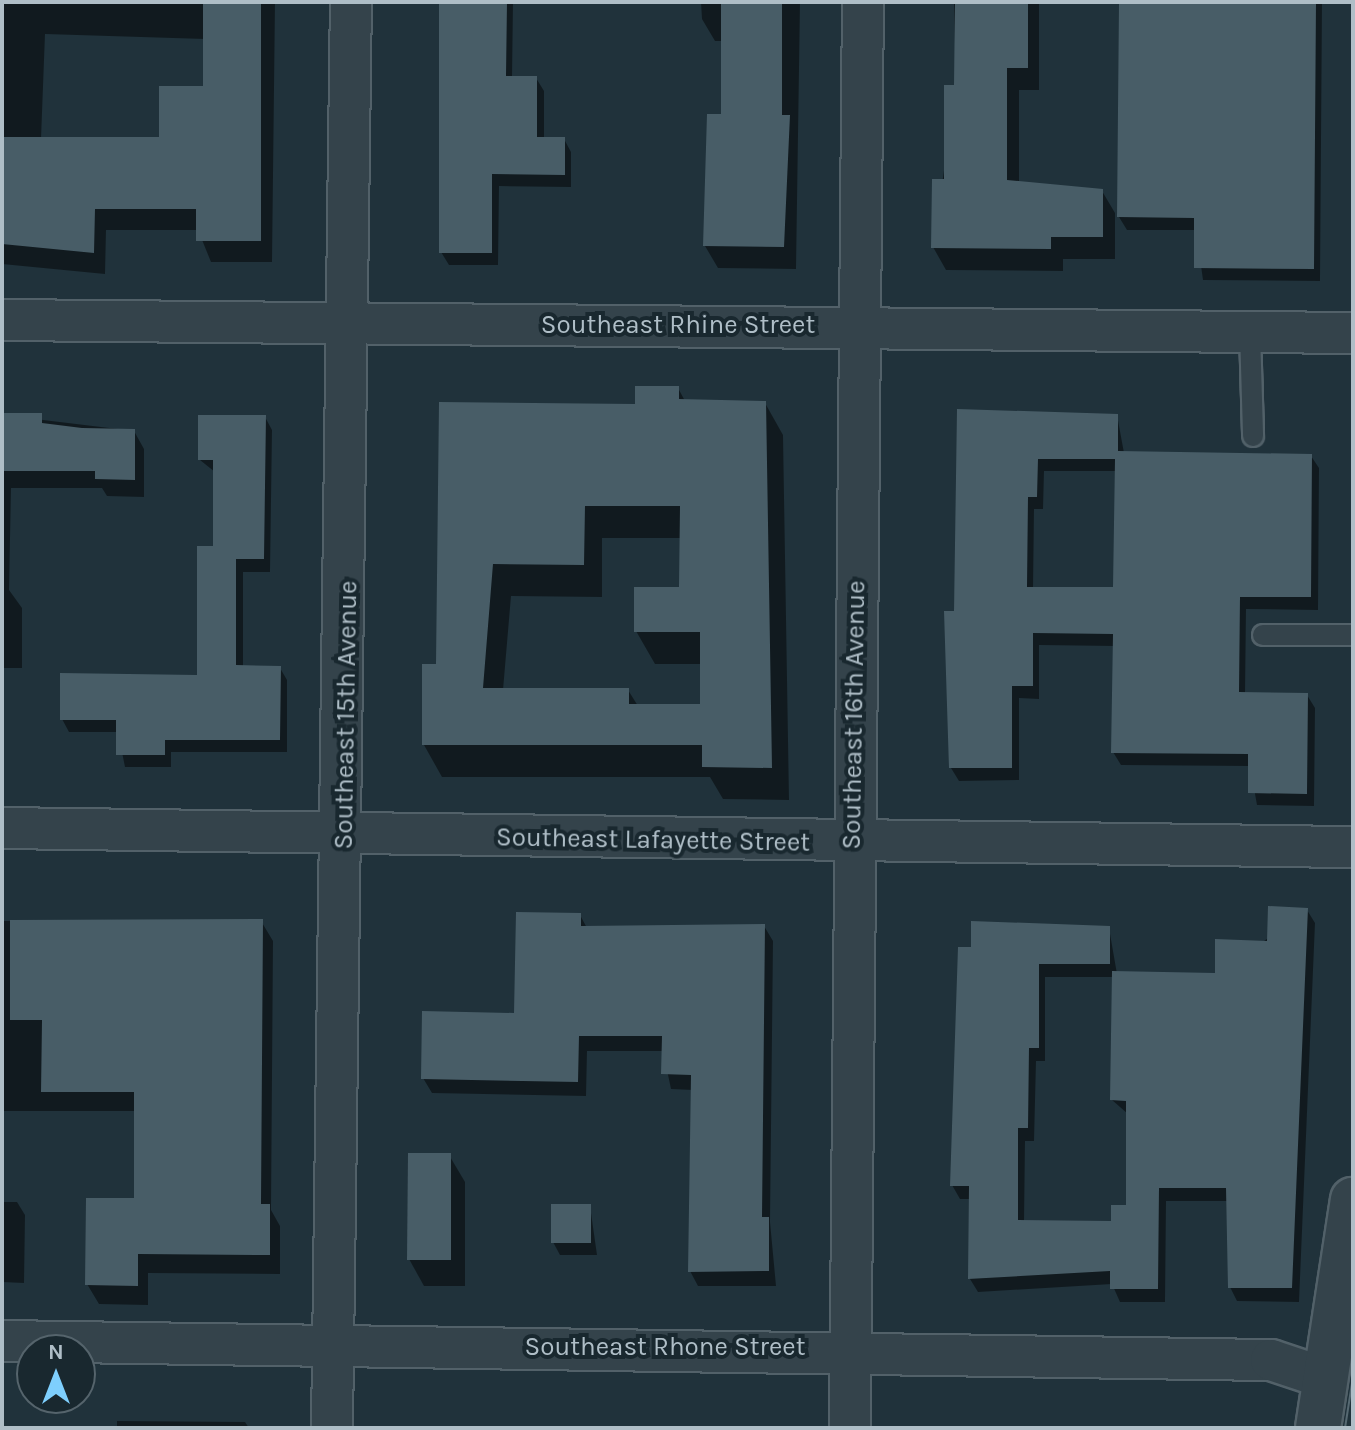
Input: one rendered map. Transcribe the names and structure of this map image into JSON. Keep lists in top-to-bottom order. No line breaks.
{"streets":{"street":["Southeast Rhine Street","Southeast 15th Avenue","Southeast 16th Avenue","Southeast Lafayette Street","Southeast Rhone Street"]},"crossings":[["Southeast Rhine Street","Southeast 15th Avenue"],["Southeast Rhine Street","Southeast 16th Avenue"],["Southeast 15th Avenue","Southeast Lafayette Street"],["Southeast 15th Avenue","Southeast Rhone Street"],["Southeast 16th Avenue","Southeast Lafayette Street"],["Southeast 16th Avenue","Southeast Rhone Street"]],"north":"top"}
